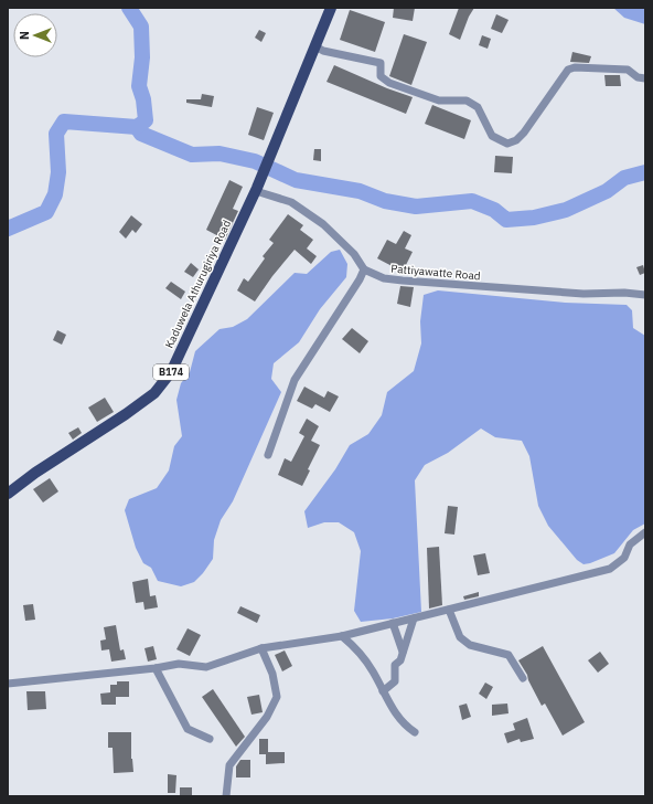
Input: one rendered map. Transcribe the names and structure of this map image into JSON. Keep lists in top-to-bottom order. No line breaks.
{"streets":{"main road":["Kaduwela Athurugiriya Road","B174"],"street":["Pattiyawatte Road"]},"crossings":[["Kaduwela Athurugiriya Road","B174"]],"north":"left"}
